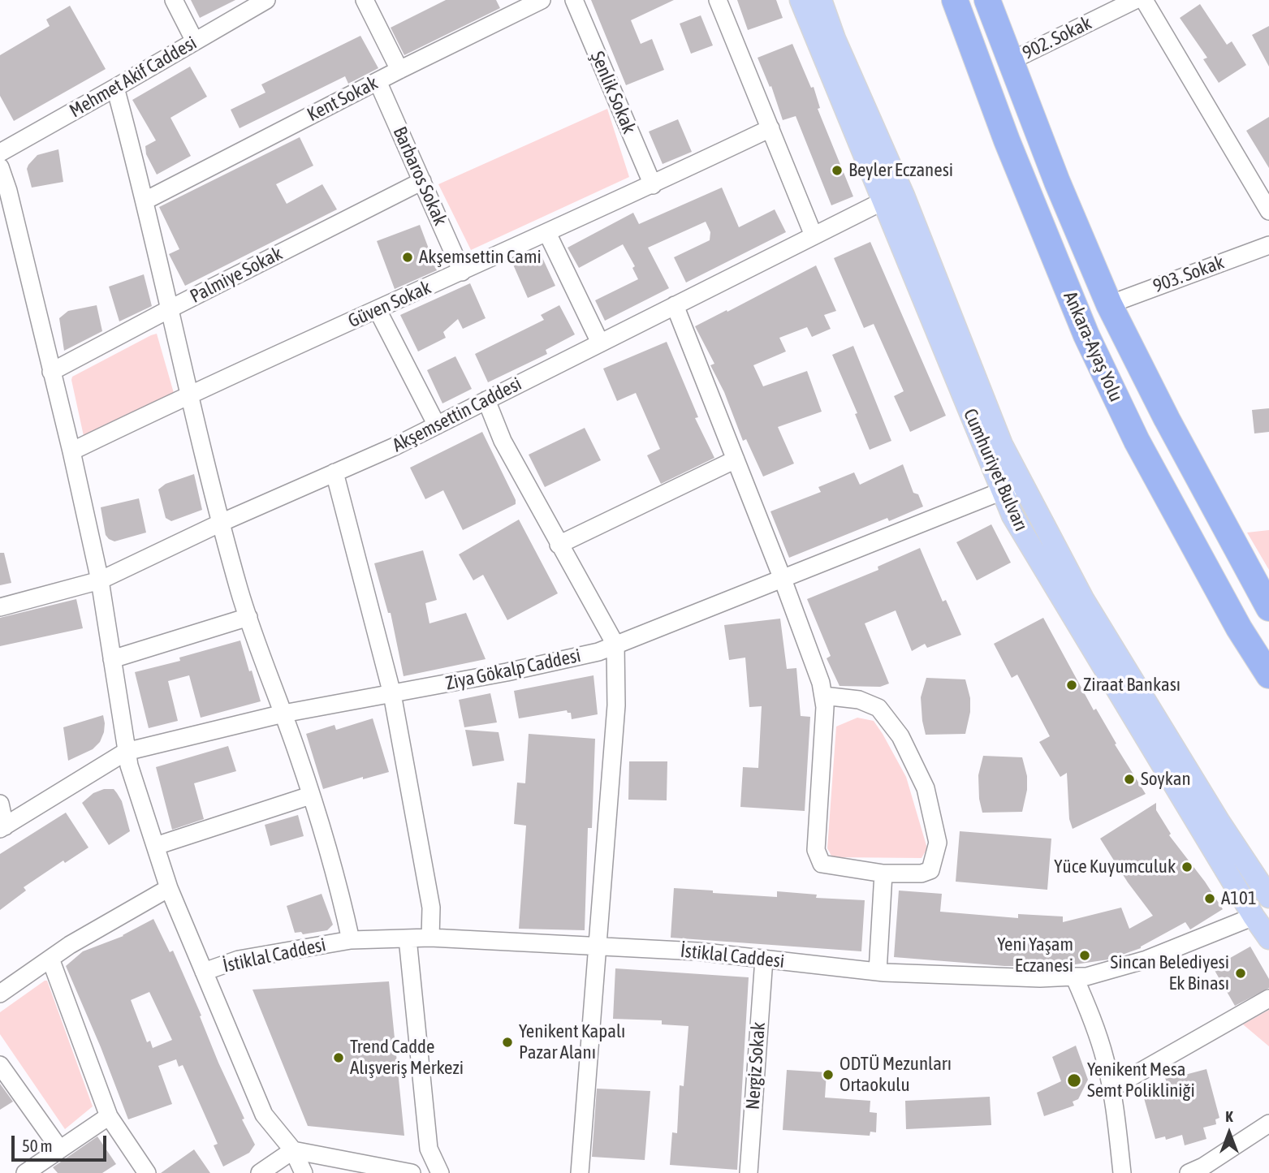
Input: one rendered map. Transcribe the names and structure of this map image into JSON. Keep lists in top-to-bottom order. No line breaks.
{"streets":{"highway":["Ankara-Ayaş Yolu"],"main road":["Cumhuriyet Bulvarı"],"street":["902. Sokak","Mehmet Akif Caddesi","Şenlik Sokak","Kent Sokak","Barbaros Sokak","903. Sokak","Palmiye Sokak","Güven Sokak","Akşemsettin Caddesi","Ziya Gökalp Caddesi","İstiklal Caddesi","Nergiz Sokak"]},"crossings":[["902. Sokak","Ankara-Ayaş Yolu"],["Şenlik Sokak","Güven Sokak"],["Kent Sokak","Barbaros Sokak"],["Barbaros Sokak","Palmiye Sokak"],["Barbaros Sokak","Güven Sokak"],["903. Sokak","Ankara-Ayaş Yolu"],["Akşemsettin Caddesi","Cumhuriyet Bulvarı"],["Cumhuriyet Bulvarı","Ziya Gökalp Caddesi"],["Cumhuriyet Bulvarı","İstiklal Caddesi"],["İstiklal Caddesi","Nergiz Sokak"]],"places":["Beyler Eczanesi","Akşemsettin Cami","Ziraat Bankası","Soykan","Yüce Kuyumculuk","A101","Yeni Yaşam Eczanesi","Sincan Belediyesi Ek Binası","Yenikent Kapalı Pazar Alanı","Trend Cadde Alışveriş Merkezi","ODTÜ Mezunları Ortaokulu","Yenikent Mesa Semt Polikliniği"],"scale_bar":"50 m","north":"top"}
